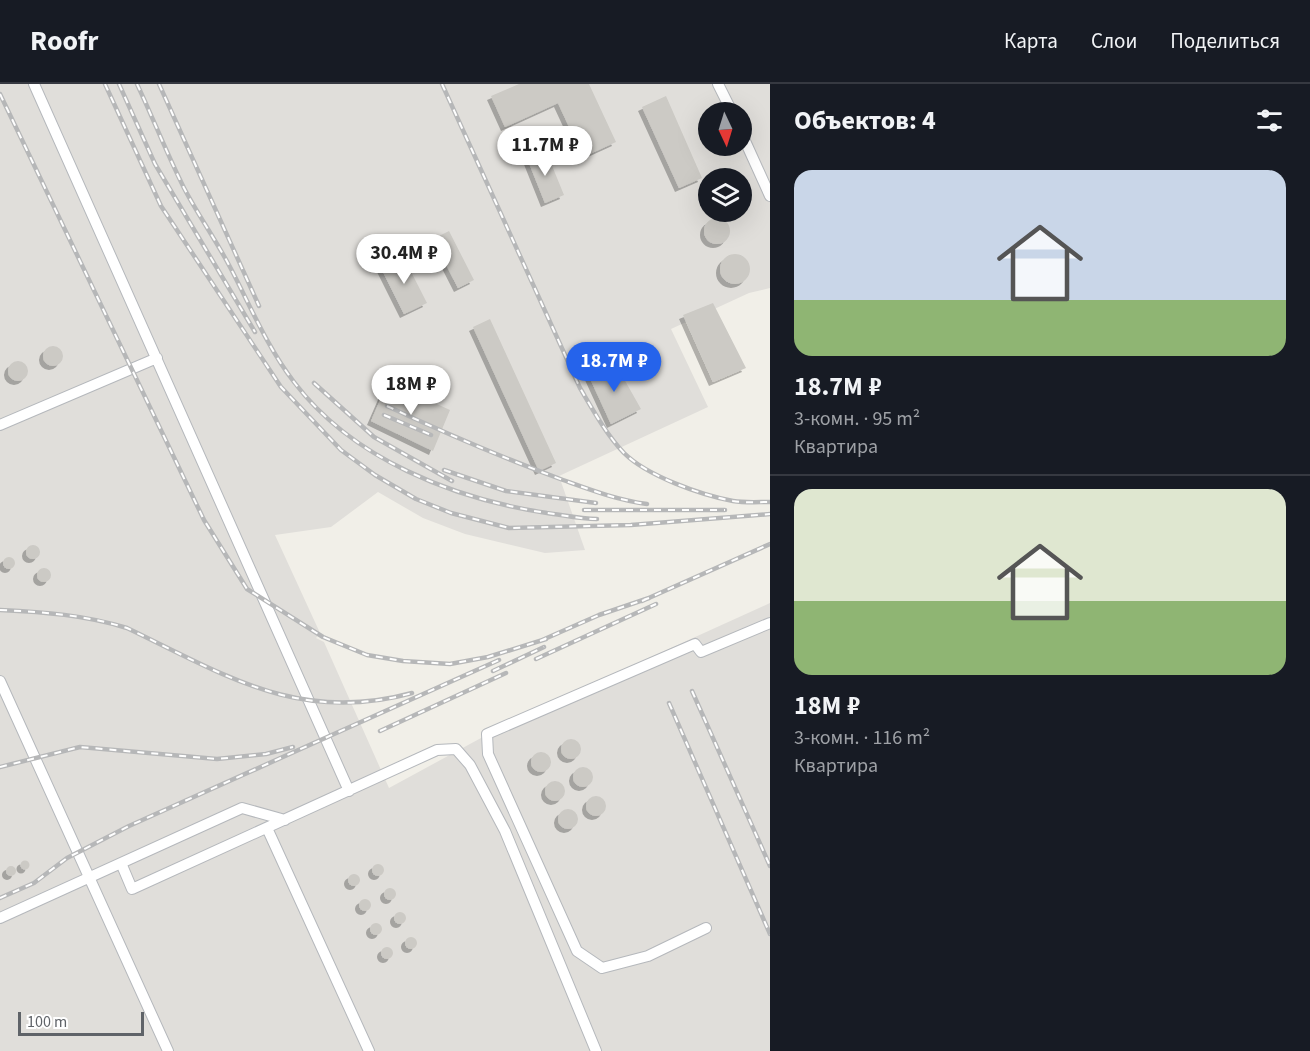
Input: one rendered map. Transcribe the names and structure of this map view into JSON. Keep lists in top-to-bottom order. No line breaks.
{"scale_bar":"100 m","north":"bottom","page":{"header":"Roofr","nav":["Карта","Слои","Поделиться"],"heading":"Объектов: 4","price":["11.7M ₽","30.4M ₽","18.7M ₽","18M ₽"],"list":[{"name":"18.7M ₽","note":"3-комн. · 95 m² · Квартира"},{"name":"18M ₽","note":"3-комн. · 116 m² · Квартира"}],"scale":"100 m"}}
